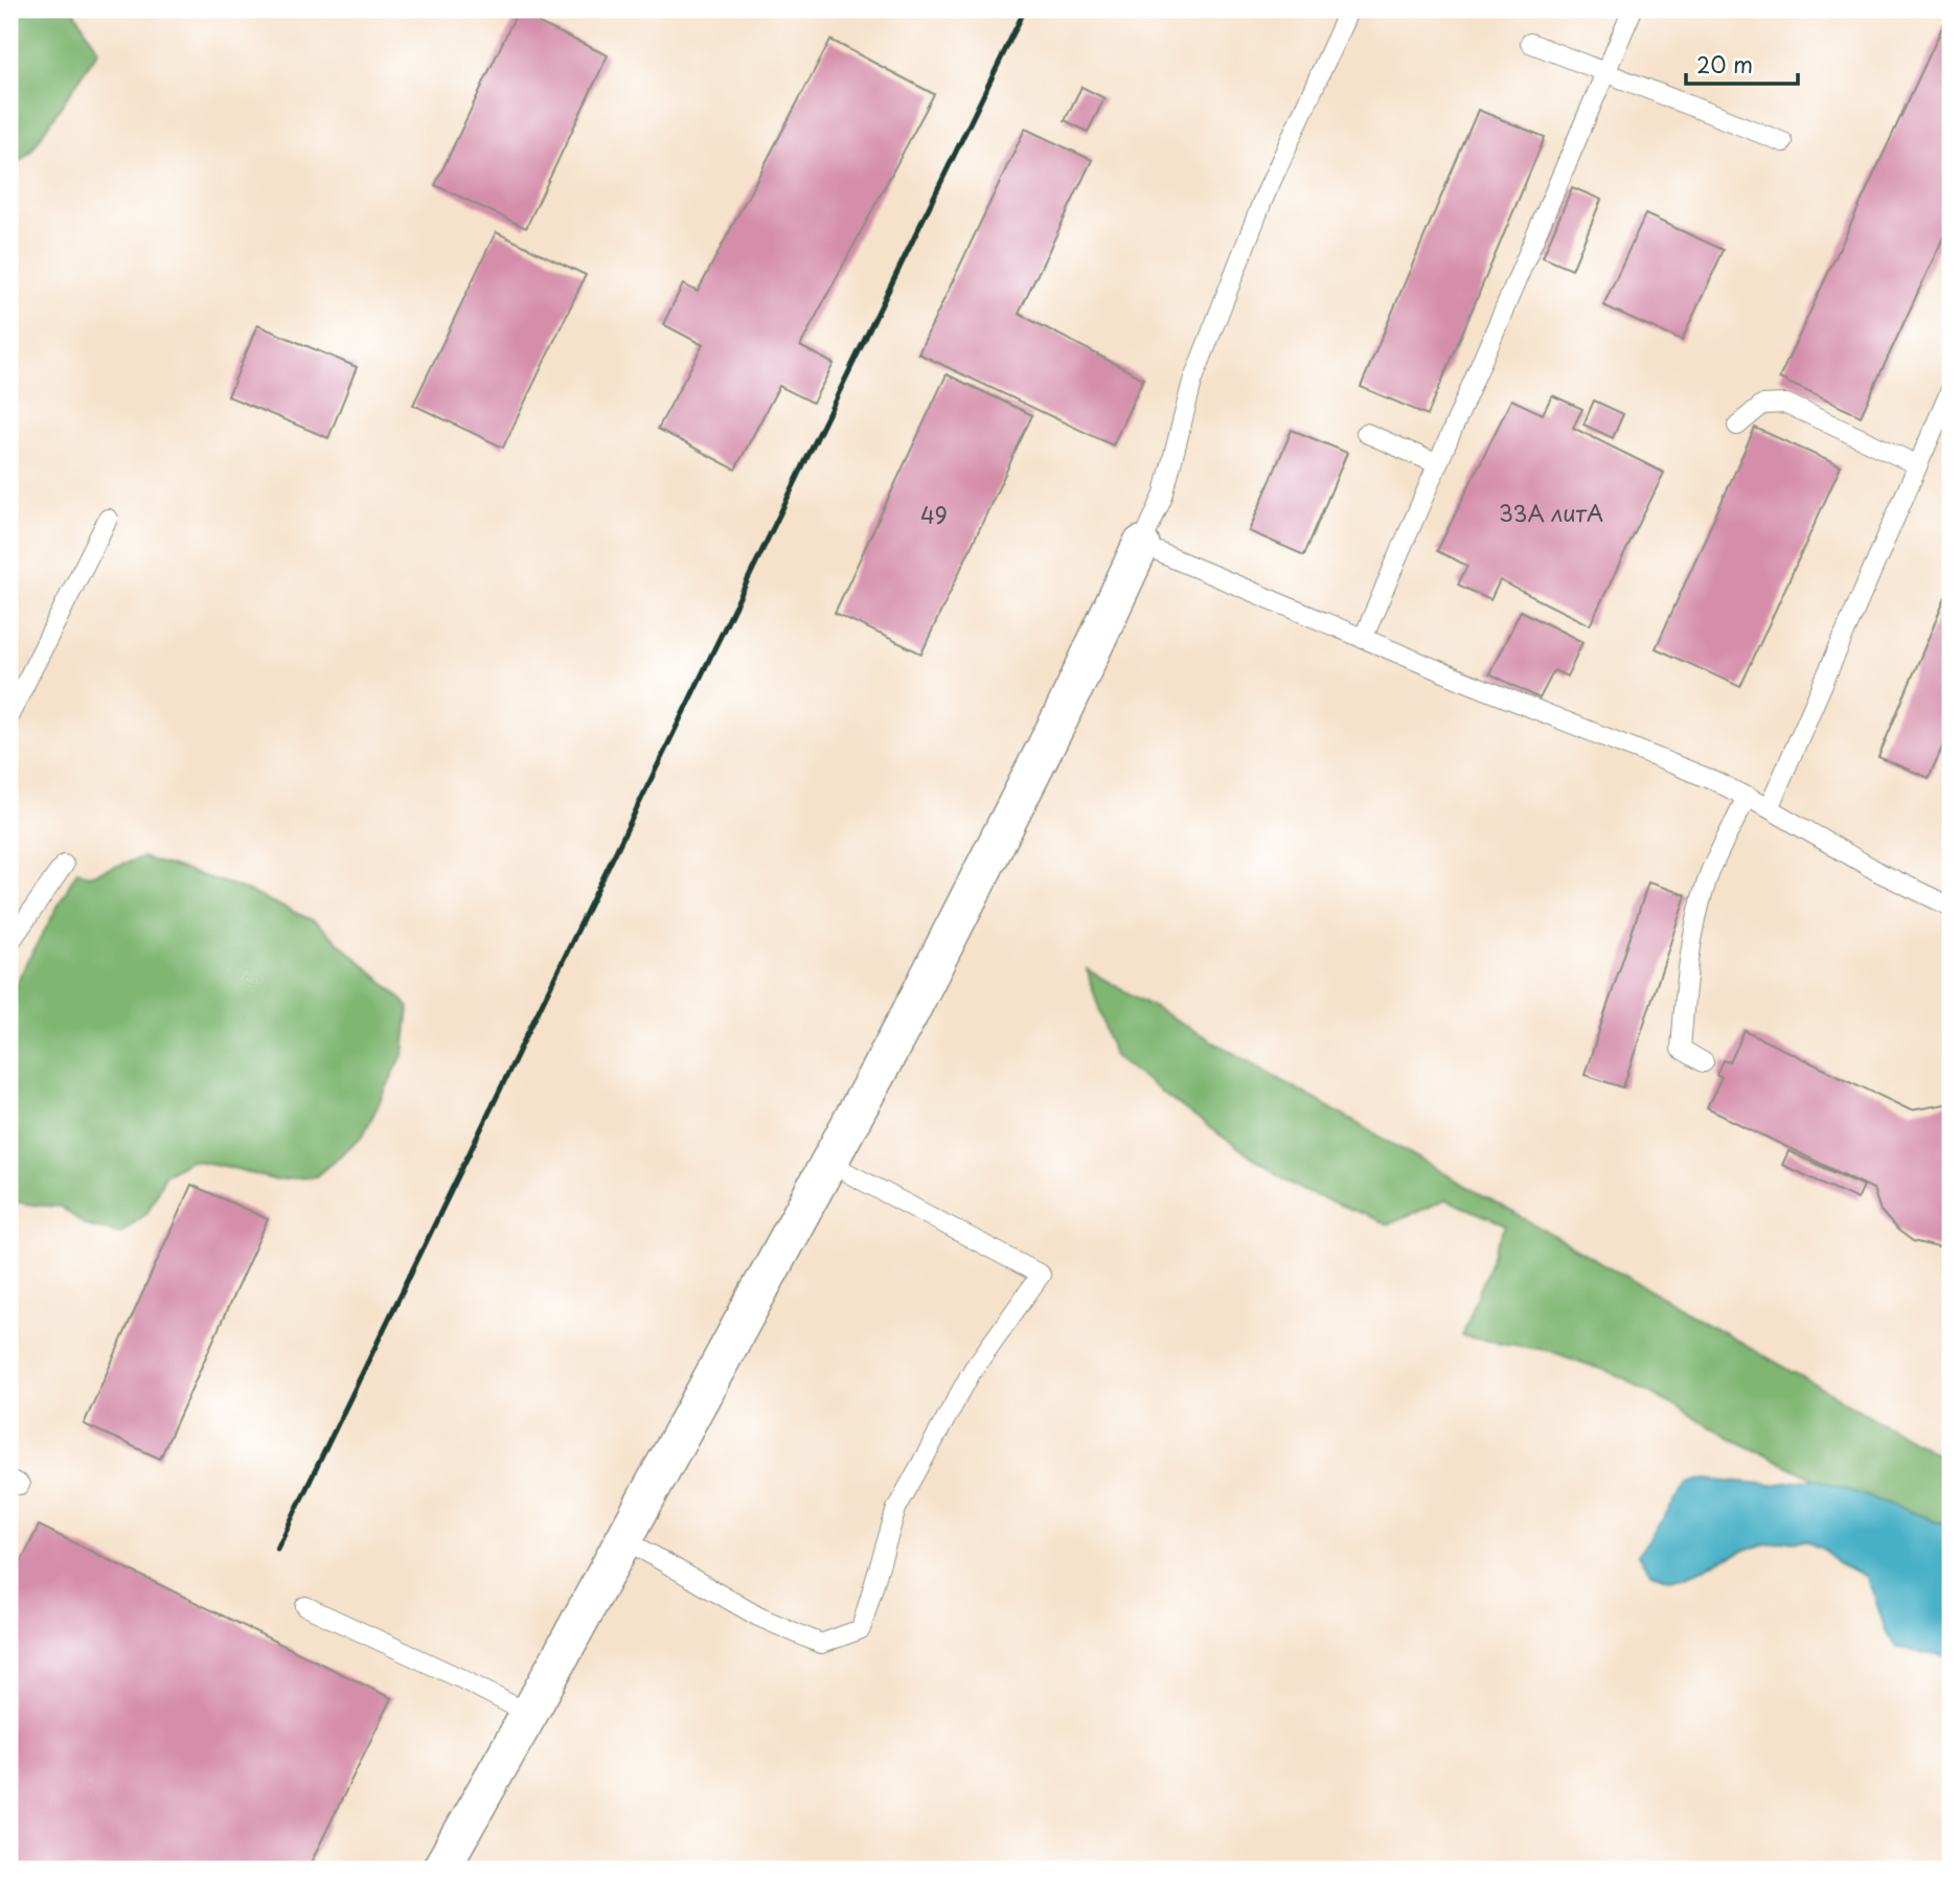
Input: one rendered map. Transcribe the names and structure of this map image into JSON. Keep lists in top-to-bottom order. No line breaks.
{"house_numbers":["33А литА","49"],"scale_bar":"20 m"}
